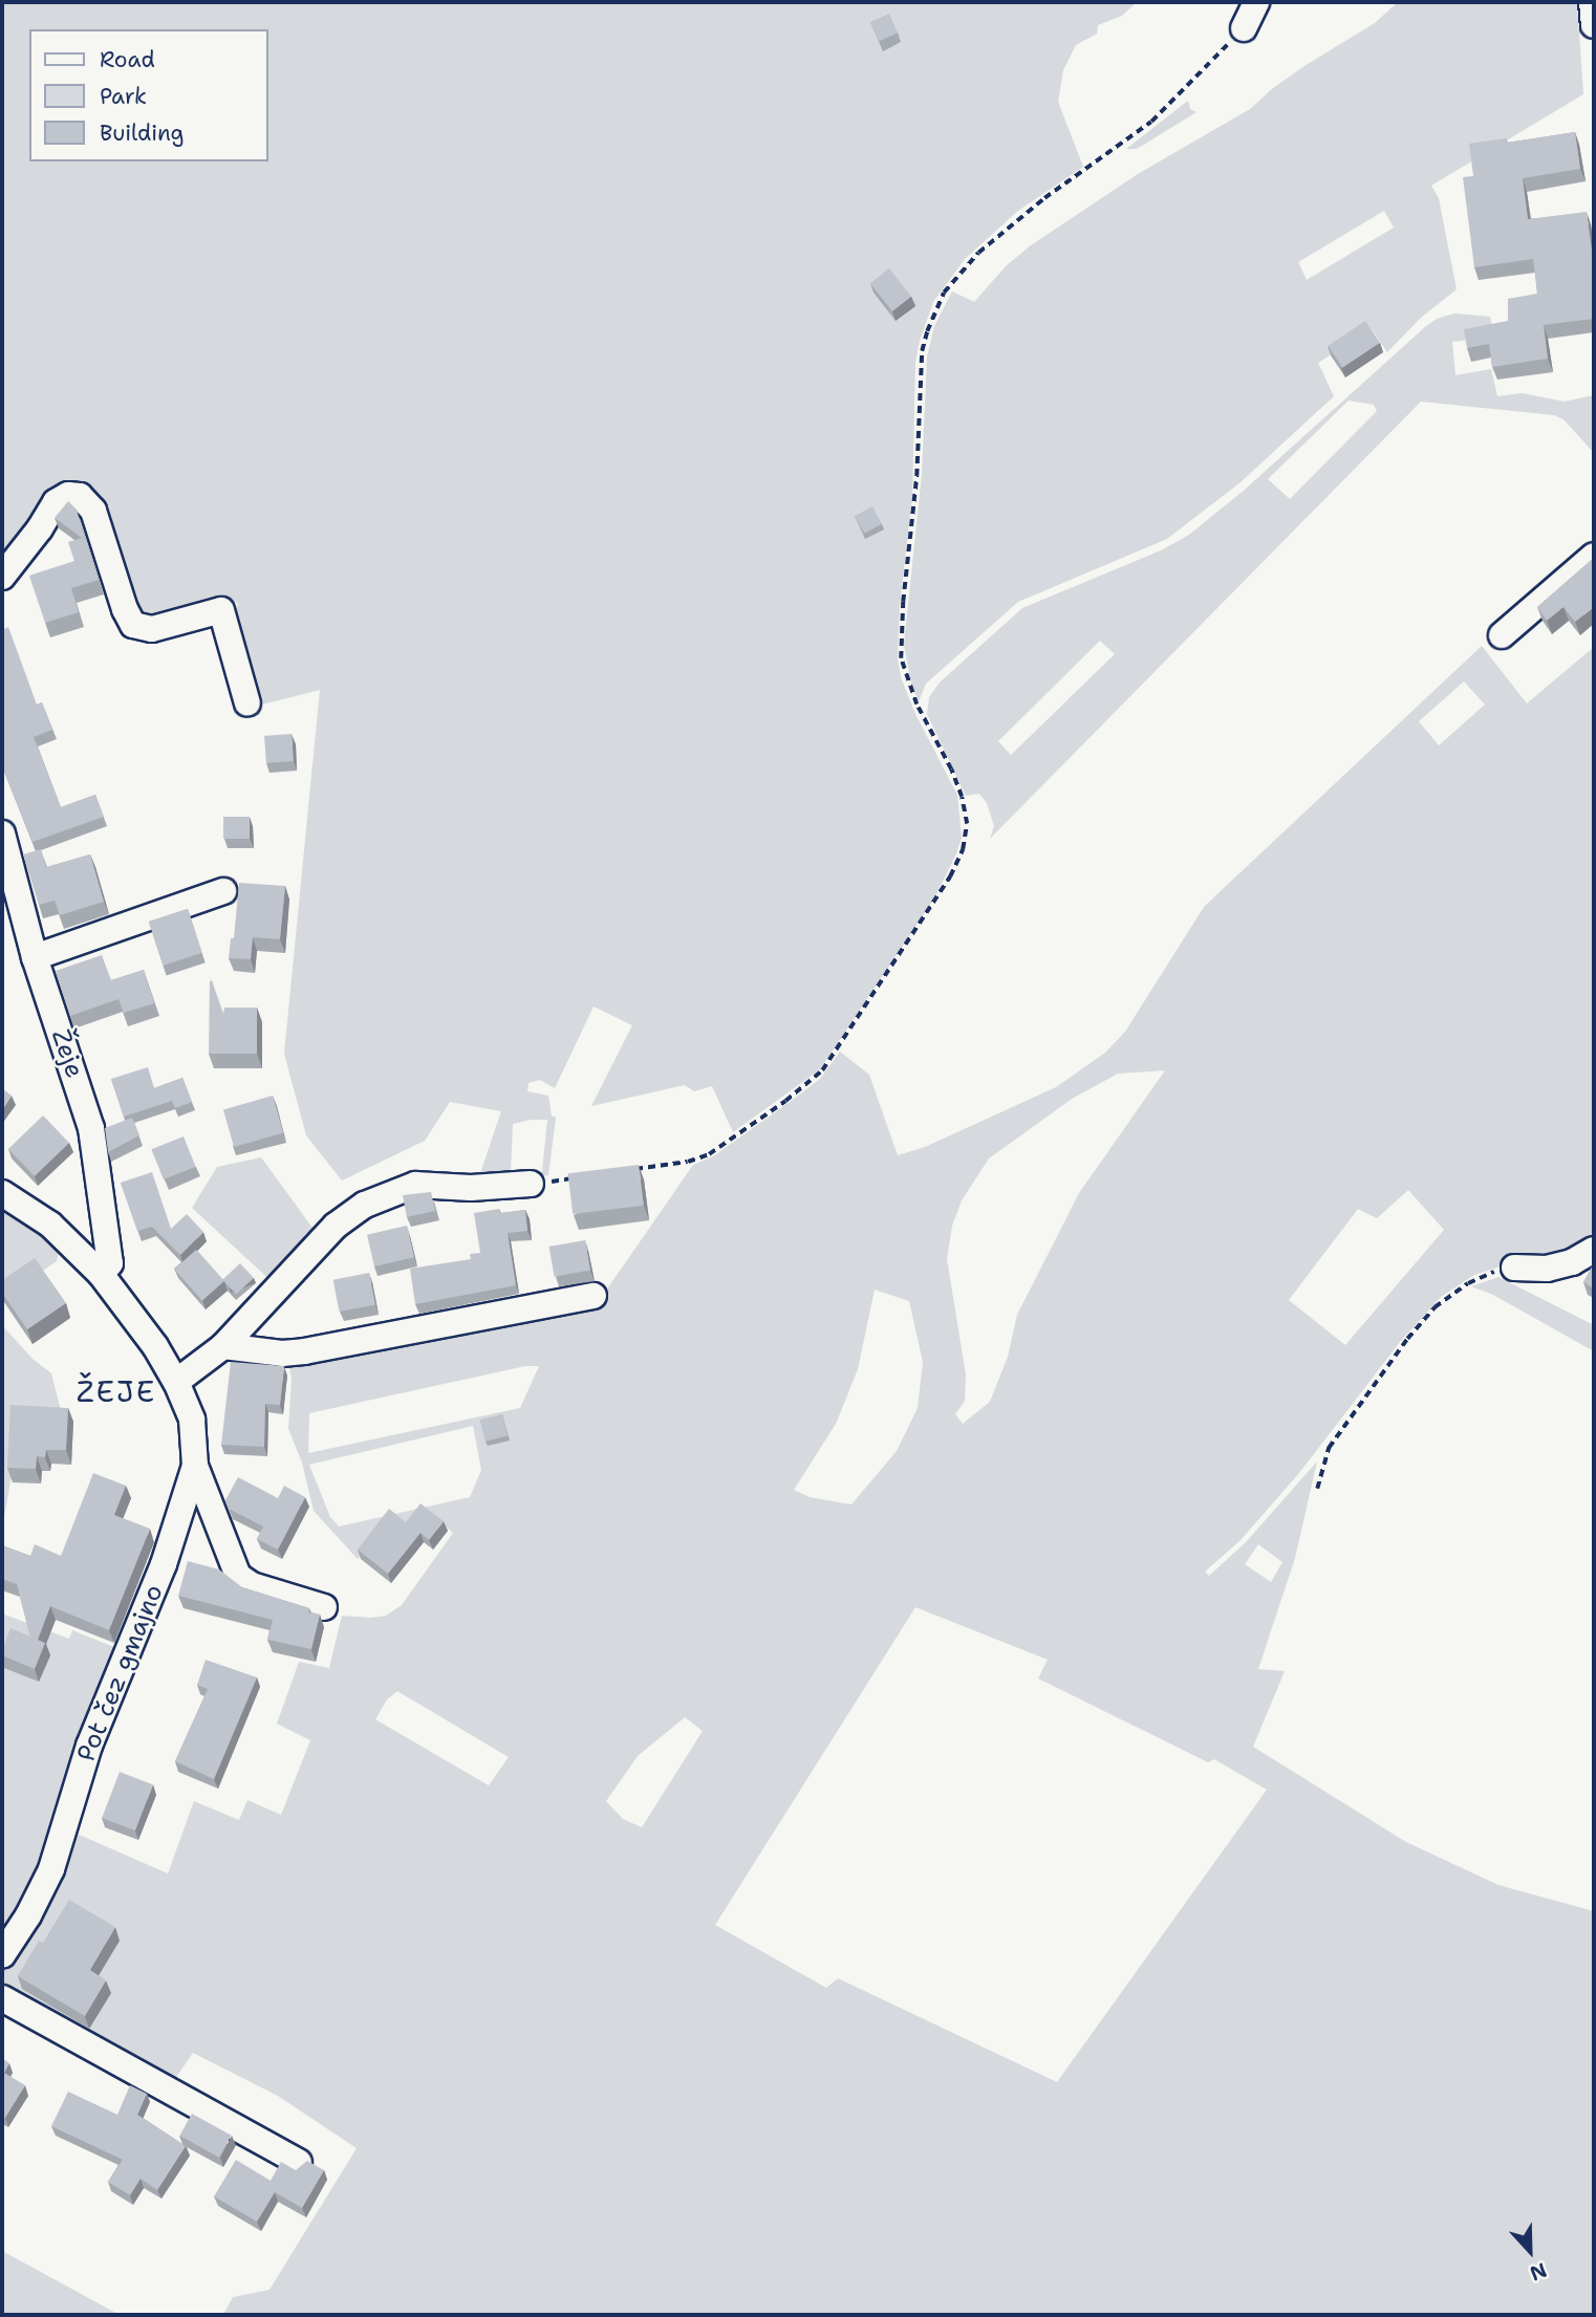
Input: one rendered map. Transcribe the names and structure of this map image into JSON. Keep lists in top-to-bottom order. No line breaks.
{"streets":{"street":["Žeje","Pot čez gmajno"]},"crossings":[["Žeje","Pot čez gmajno"]],"districts":["ŽEJE"],"legend":["Road","Park","Building"],"north":"bottom"}
